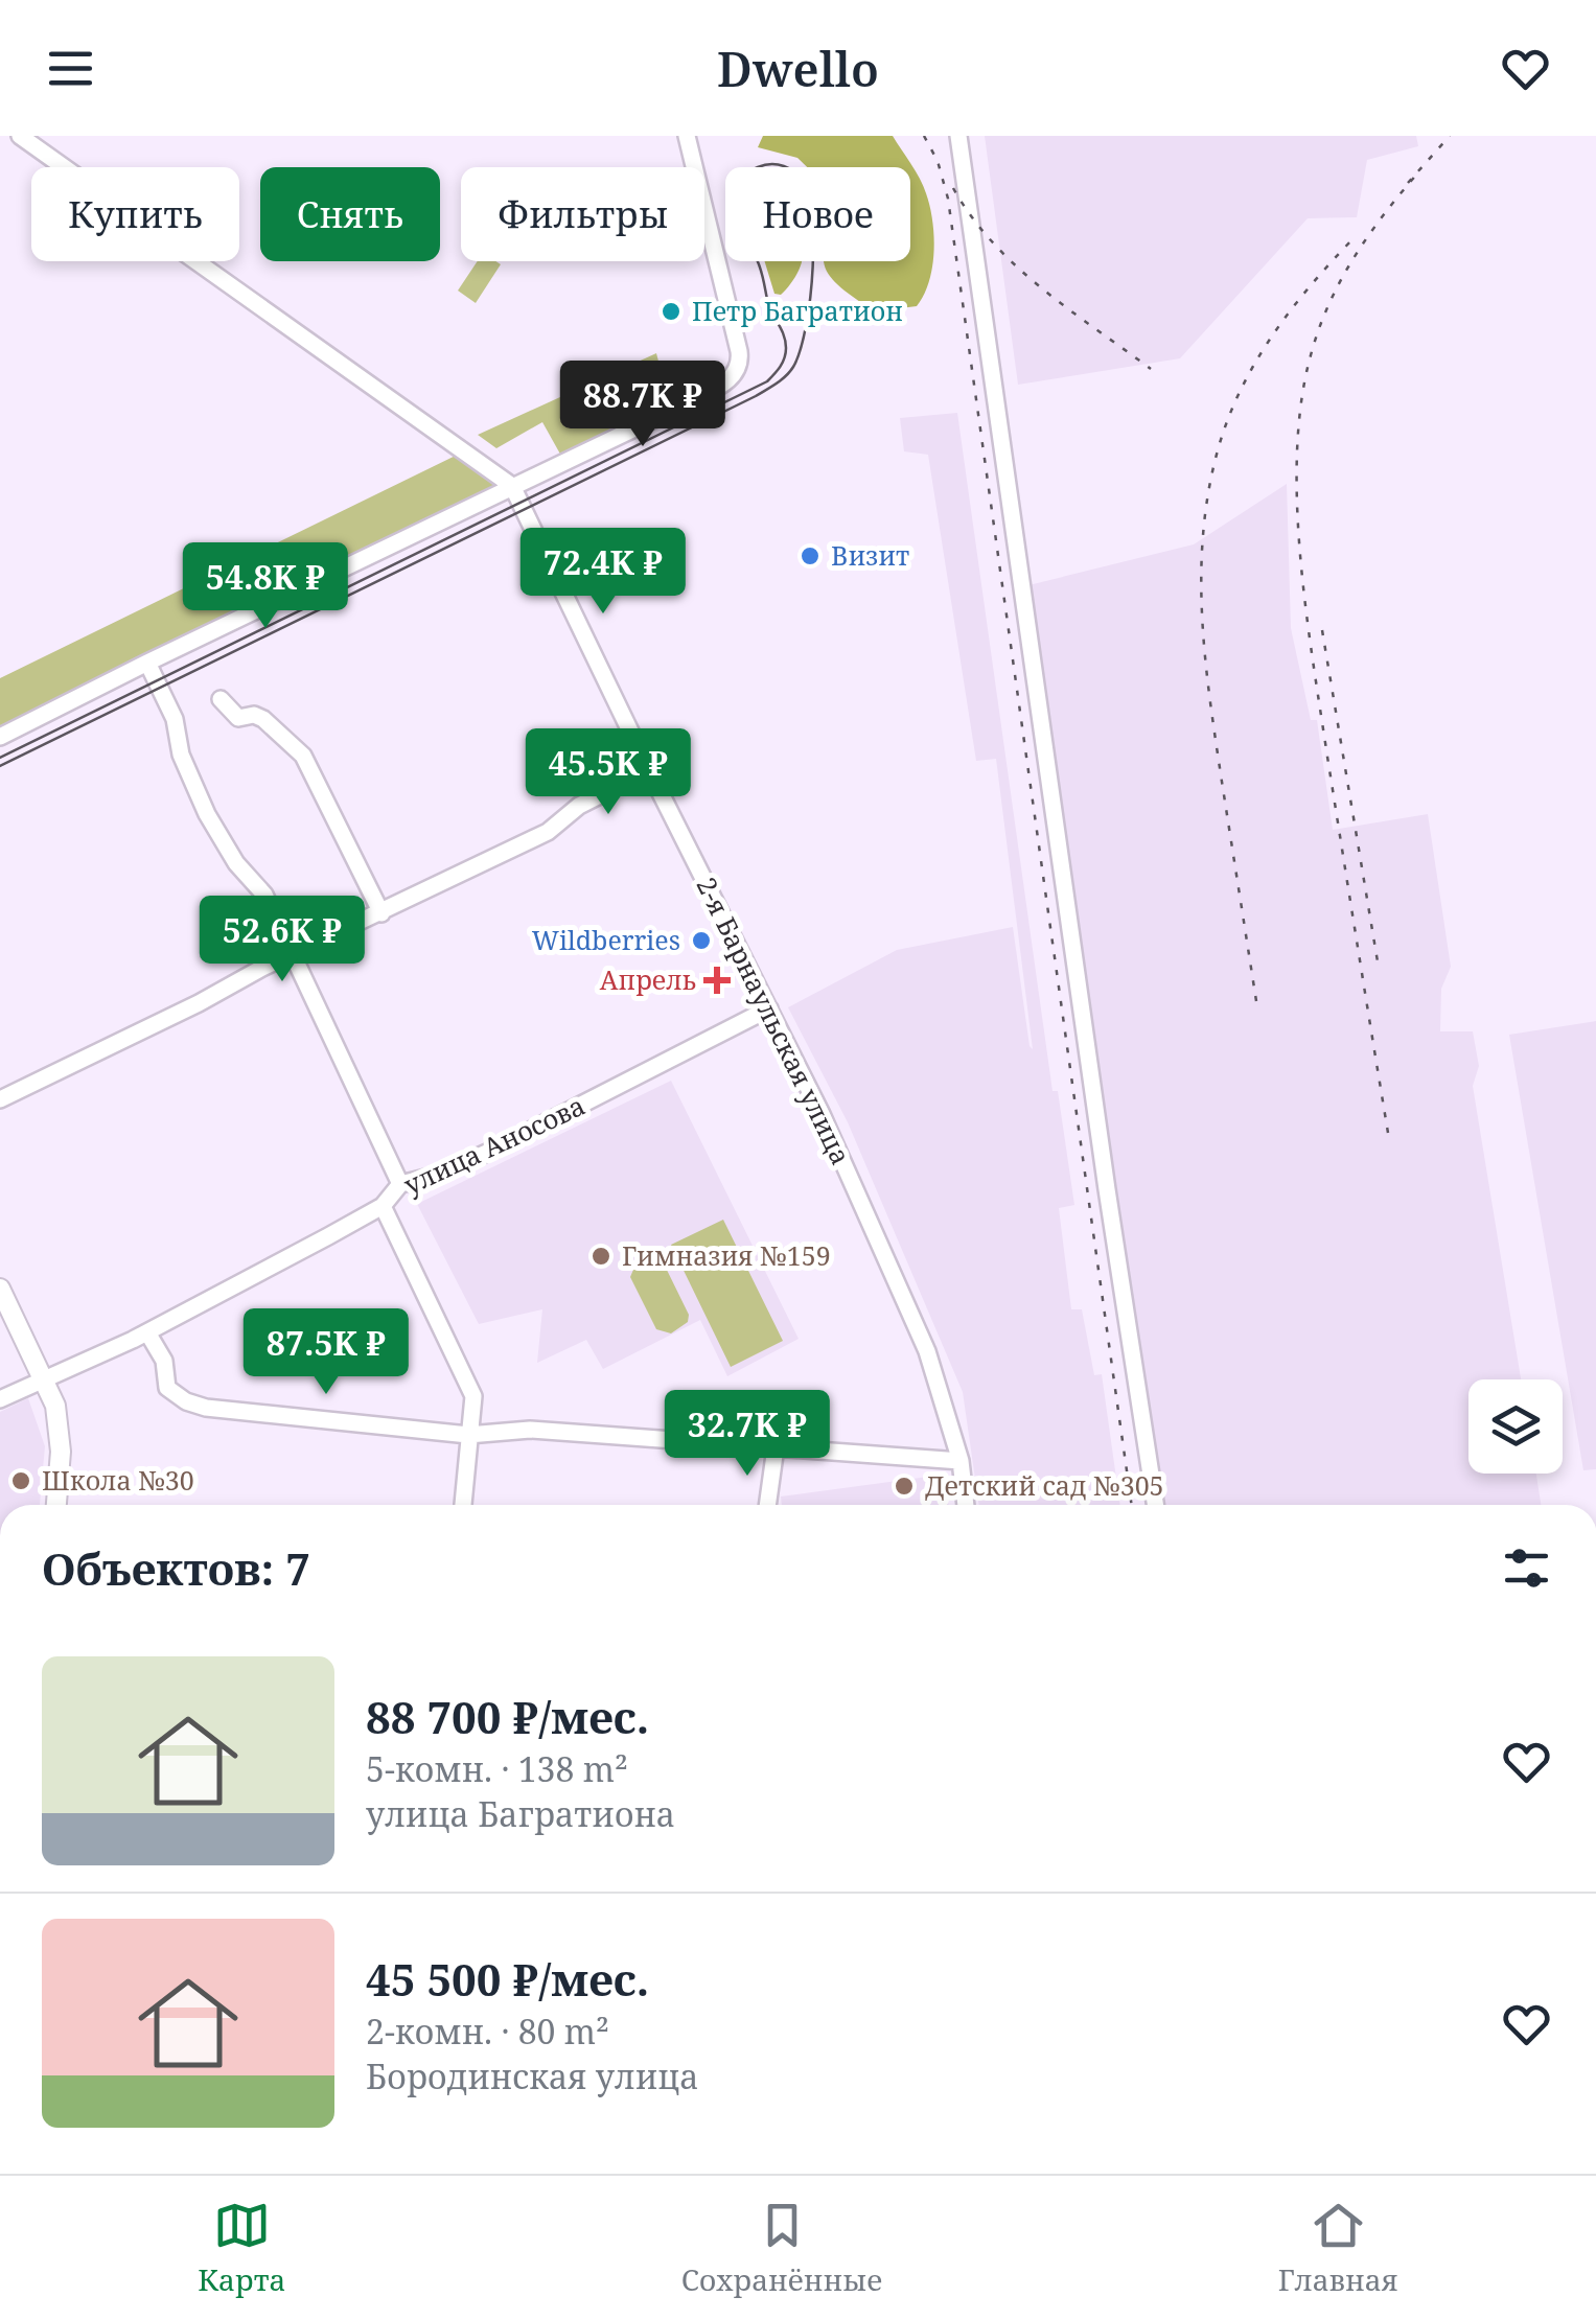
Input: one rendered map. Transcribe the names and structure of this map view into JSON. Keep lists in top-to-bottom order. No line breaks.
{"streets":{"street":["2-я Барнаульская улица","улица Аносова"]},"crossings":[["2-я Барнаульская улица","улица Аносова"]],"places":{"other":["Петр Багратион","Визит","Wildberries","Гимназия №159","Школа №30","Детский сад №305"],"health":["Апрель"]},"page":{"header":"Dwello","chip":["Купить","Снять","Фильтры","Новое"],"price":["88.7K ₽","72.4K ₽","54.8K ₽","45.5K ₽","52.6K ₽","87.5K ₽","32.7K ₽"],"heading":"Объектов: 7","list":[{"name":"88 700 ₽/мес.","note":"5-комн. · 138 m² · улица Багратиона"},{"name":"45 500 ₽/мес.","note":"2-комн. · 80 m² · Бородинская улица"}],"tabs":["Карта","Сохранённые","Главная"]}}
